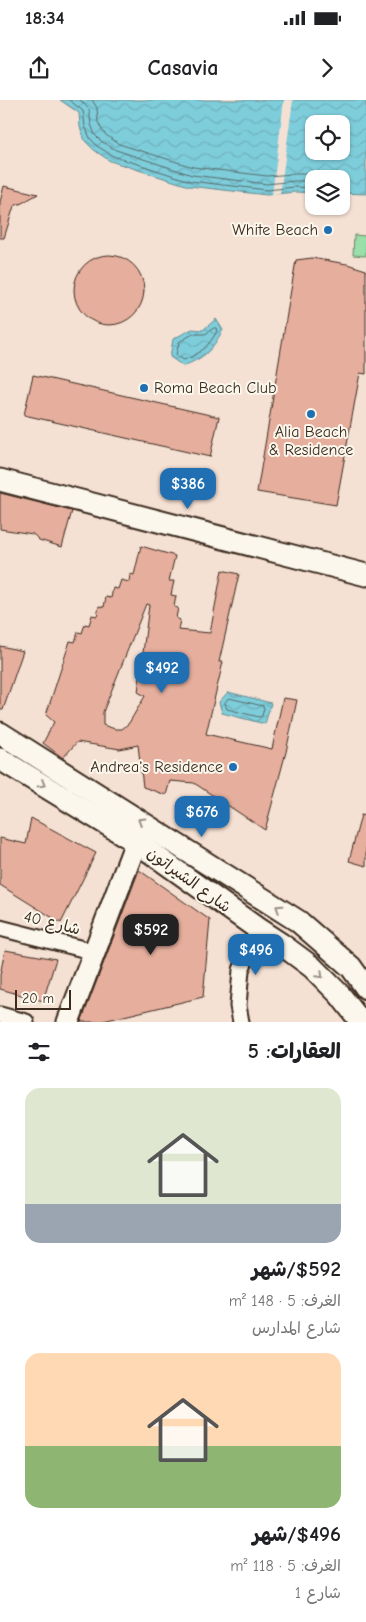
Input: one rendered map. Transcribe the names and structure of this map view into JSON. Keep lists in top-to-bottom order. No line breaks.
{"streets":{"street":["شارع الشيراتون","شارع 40"]},"places":["White Beach","Roma Beach Club","Alia Beach & Residence","Andrea's Residence"],"scale_bar":"20 m","page":{"status":"18:34","header":"Casavia","price":["$386","$492","$676","$592","$496"],"scale":"20 m","heading":"العقارات: 5","list":[{"name":"$592/شهر","note":"الغرف: 5 · 148 m² · شارع المدارس"},{"name":"$496/شهر","note":"الغرف: 5 · 118 m² · شارع 1"}]}}
